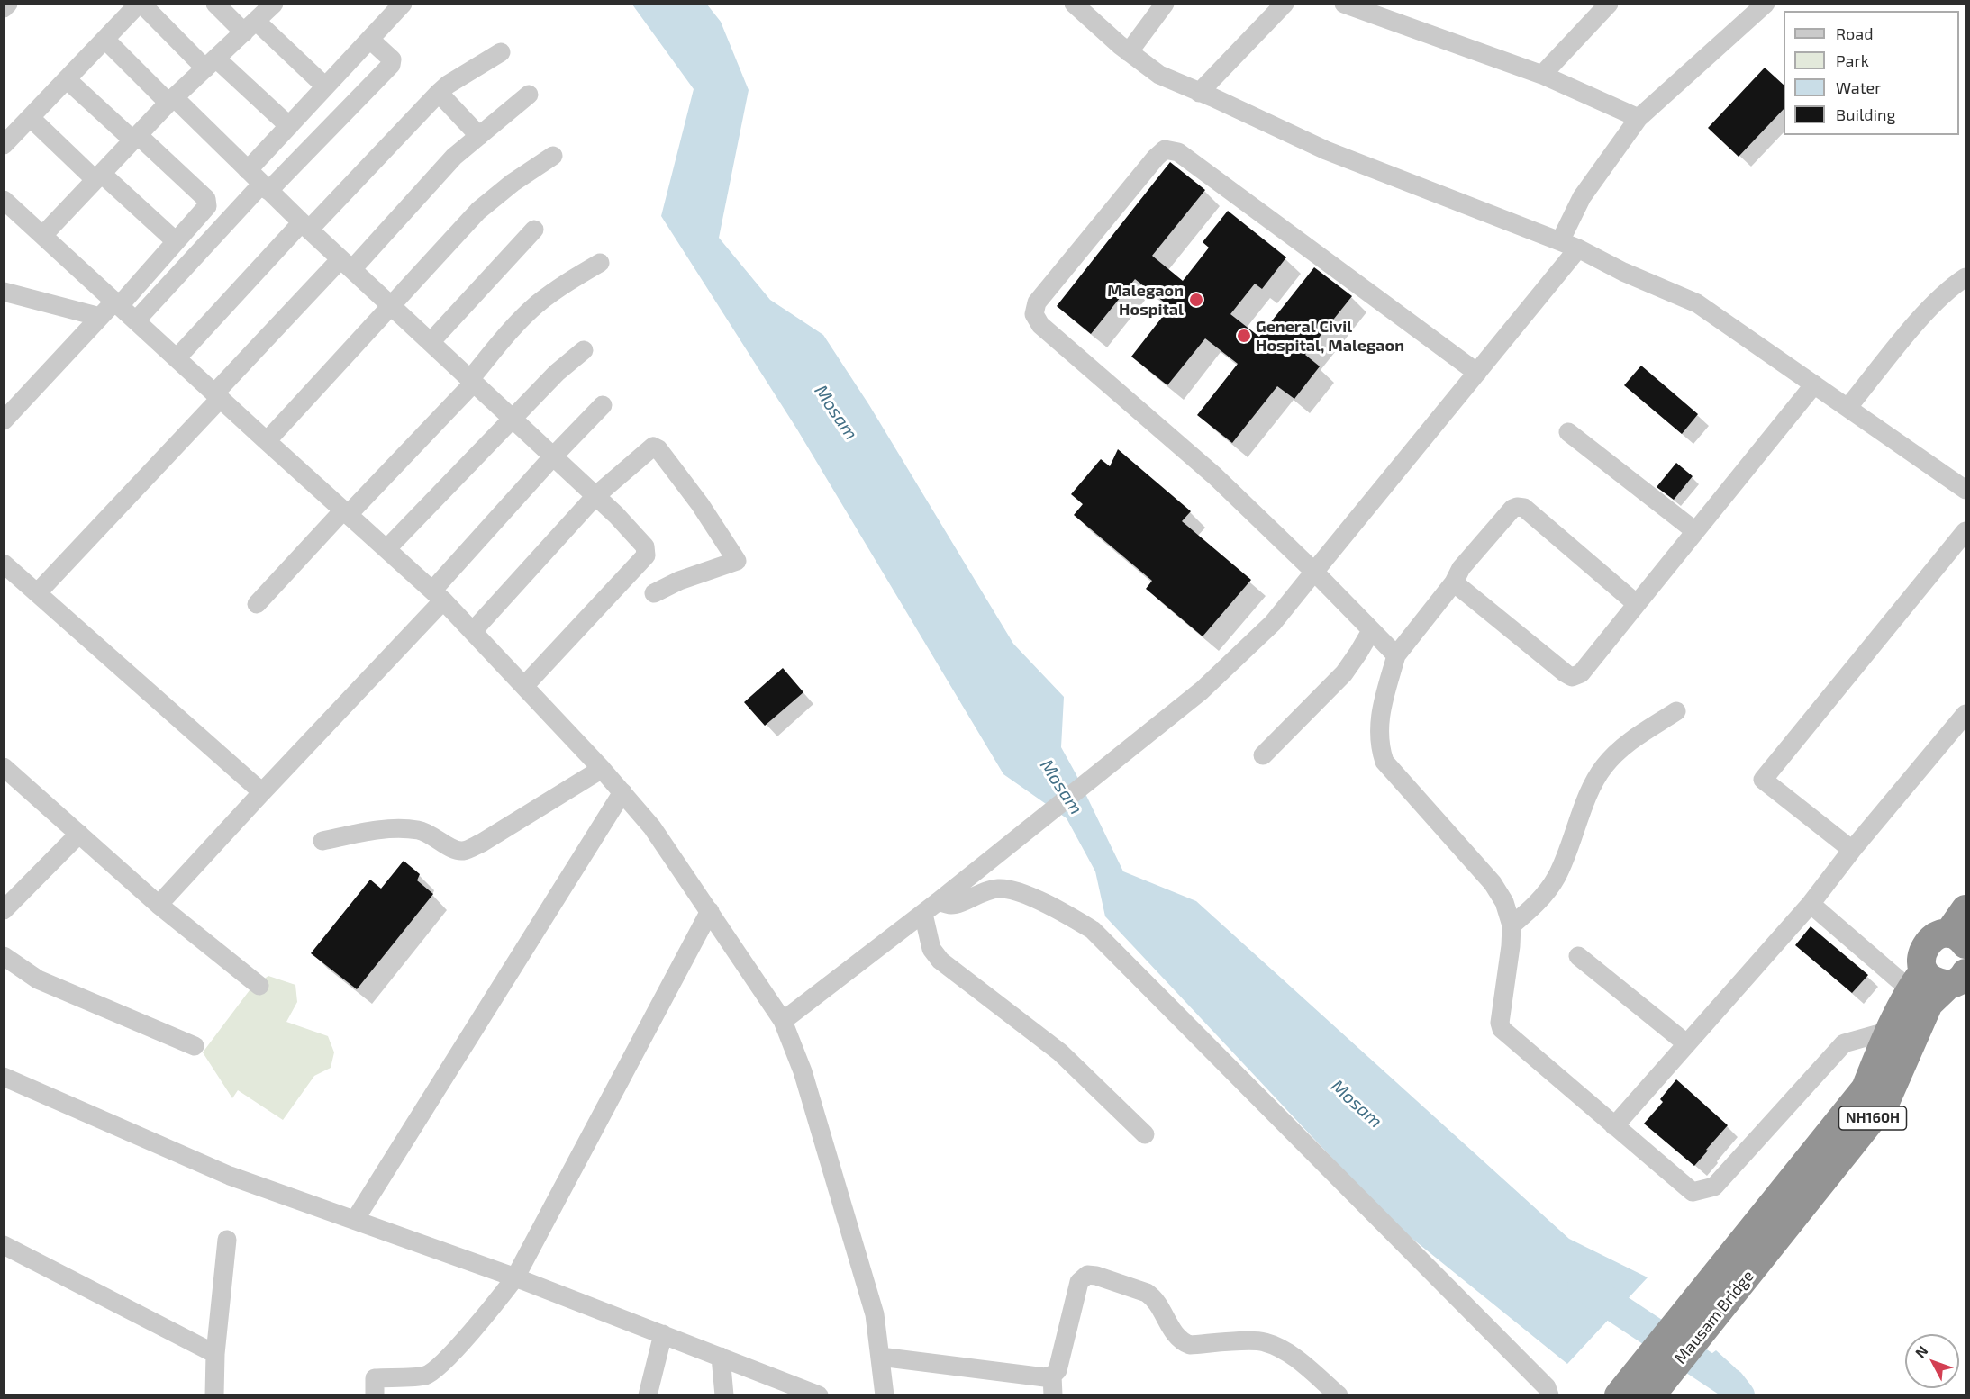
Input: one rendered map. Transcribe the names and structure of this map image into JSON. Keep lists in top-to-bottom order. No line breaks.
{"streets":{"highway":["NH160H","Mausam Bridge"]},"crossings":[["NH160H","Mausam Bridge"]],"water":["Mosam"],"places":["Malegaon Hospital","General Civil Hospital, Malegaon"],"legend":["Road","Park","Water","Building"],"north":"top left"}
